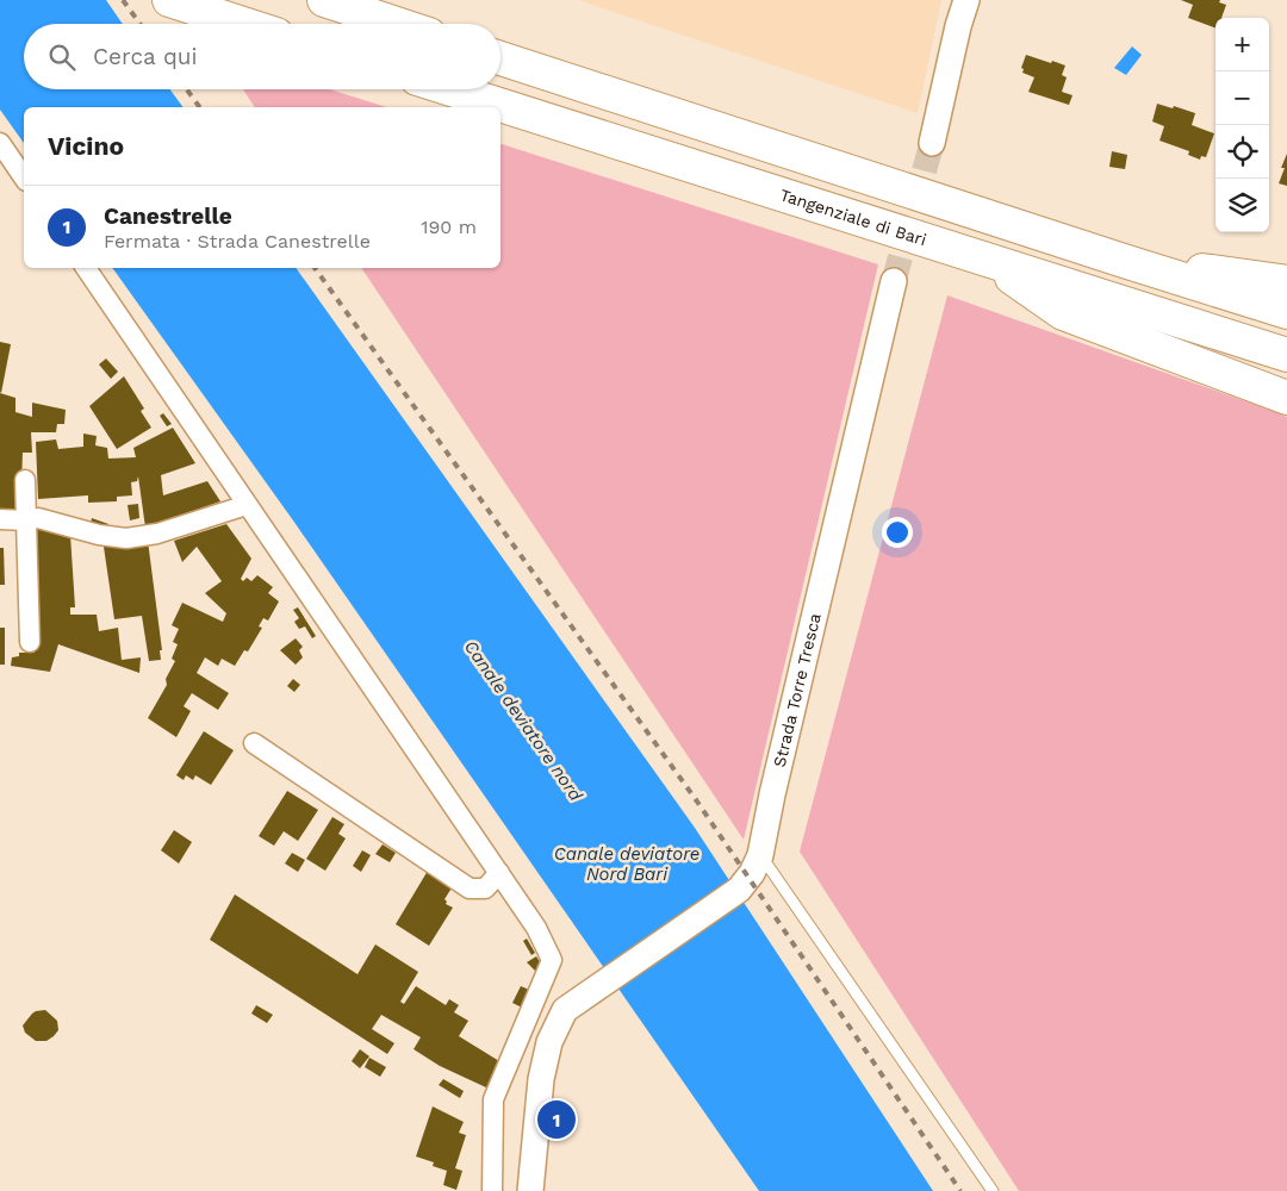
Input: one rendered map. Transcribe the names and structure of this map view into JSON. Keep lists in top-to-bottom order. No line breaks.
{"streets":{"highway":["Tangenziale di Bari"],"street":["Strada Torre Tresca"]},"water":["Canale deviatore nord","Canale deviatore Nord Bari"],"page":{"map_buttons":["+","−"],"search":"Cerca qui","heading":"Vicino","list":[{"mark":"1","name":"Canestrelle","note":"Fermata · Strada Canestrelle","value":"190 m"}],"pins":"1"}}
